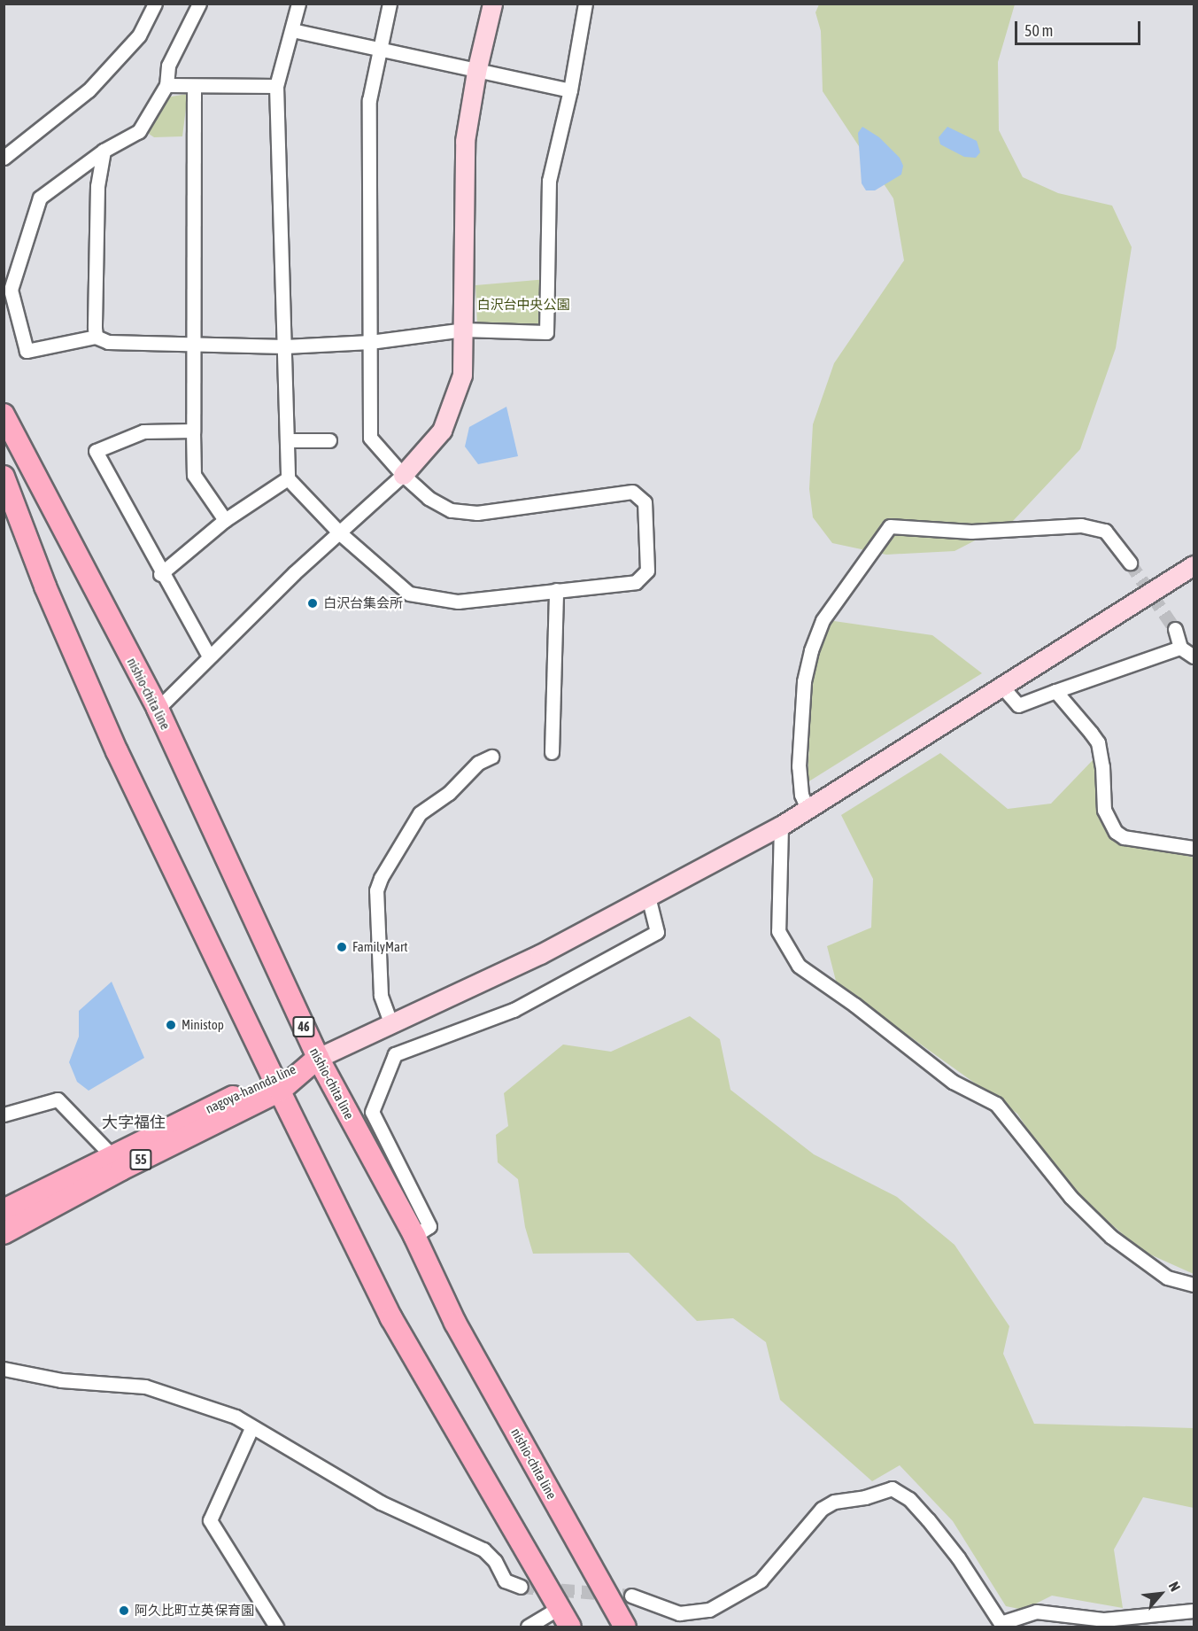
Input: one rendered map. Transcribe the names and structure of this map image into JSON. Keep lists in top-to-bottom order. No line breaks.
{"streets":{"main road":["nishio-chita line","46","nagoya-hannda line","55"]},"crossings":[["nishio-chita line","nagoya-hannda line"]],"districts":["大字福住"],"parks":["白沢台中央公園"],"places":["白沢台集会所","FamilyMart","Ministop","阿久比町立英保育園"],"scale_bar":"50 m","north":"top right"}
